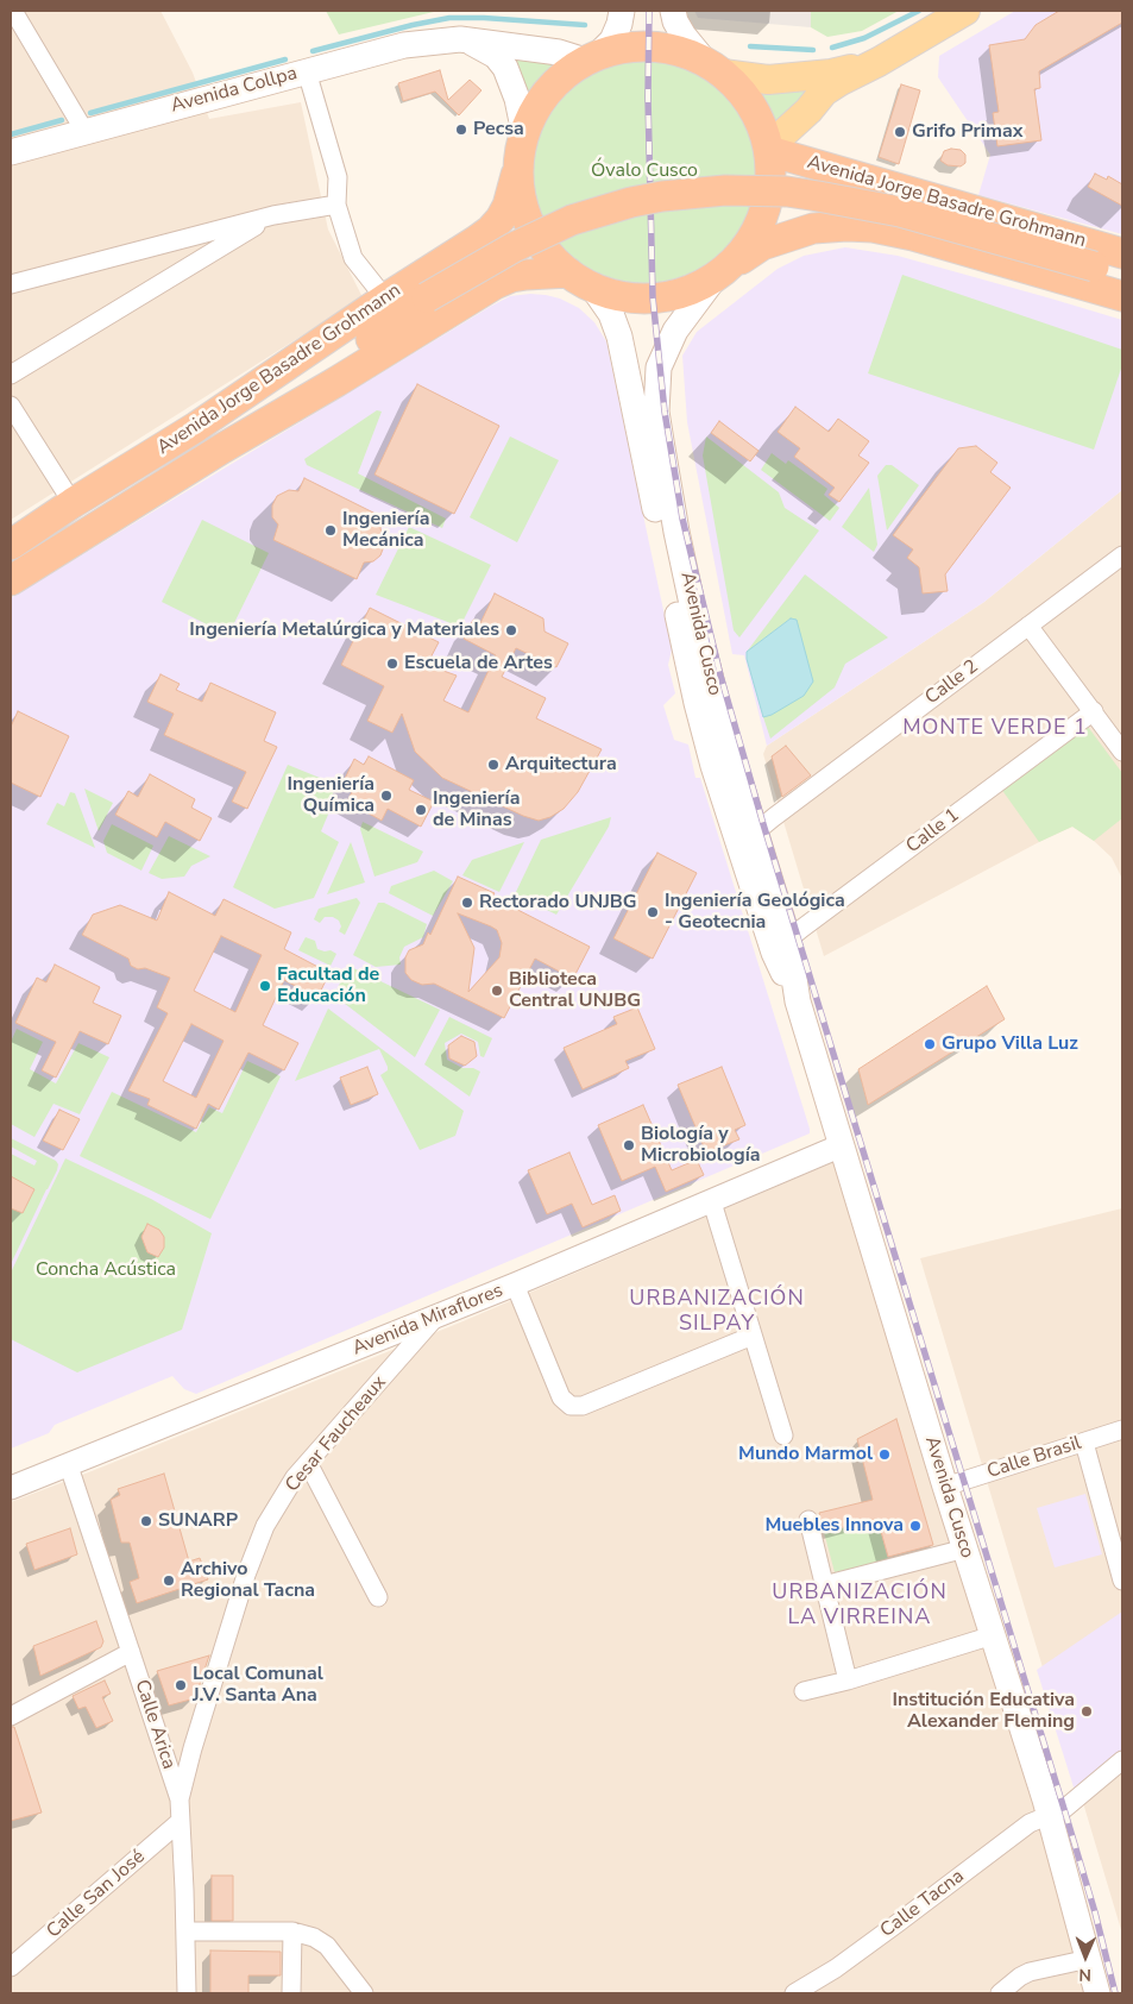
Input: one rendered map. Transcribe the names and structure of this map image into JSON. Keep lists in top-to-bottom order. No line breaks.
{"streets":{"highway":["Avenida Jorge Basadre Grohmann"],"main road":["Avenida Collpa","Avenida Cusco"],"street":["Calle 2","Calle 1","Avenida Miraflores","Cesar Faucheaux","Calle Brasil","Calle Arica","Calle San José","Calle Tacna"]},"crossings":[["Avenida Jorge Basadre Grohmann","Avenida Cusco"],["Avenida Cusco","Calle 2"],["Avenida Cusco","Calle 1"],["Avenida Cusco","Avenida Miraflores"],["Avenida Cusco","Calle Brasil"],["Avenida Cusco","Calle Tacna"],["Avenida Miraflores","Cesar Faucheaux"],["Avenida Miraflores","Calle Arica"],["Cesar Faucheaux","Calle Arica"],["Calle Arica","Calle San José"]],"districts":["MONTE VERDE 1","URBANIZACIÓN SILPAY","URBANIZACIÓN LA VIRREINA"],"parks":["Óvalo Cusco","Concha Acústica"],"places":["Pecsa","Grifo Primax","Ingeniería Mecánica","Ingeniería Metalúrgica y Materiales","Escuela de Artes","Arquitectura","Ingeniería Química","Ingeniería de Minas","Rectorado UNJBG","Ingeniería Geológica - Geotecnia","Facultad de Educación","Biblioteca Central UNJBG","Grupo Villa Luz","Biología y Microbiología","Mundo Marmol","SUNARP","Muebles Innova","Archivo Regional Tacna","Local Comunal J.V. Santa Ana","Institución Educativa Alexander Fleming"],"north":"bottom"}
